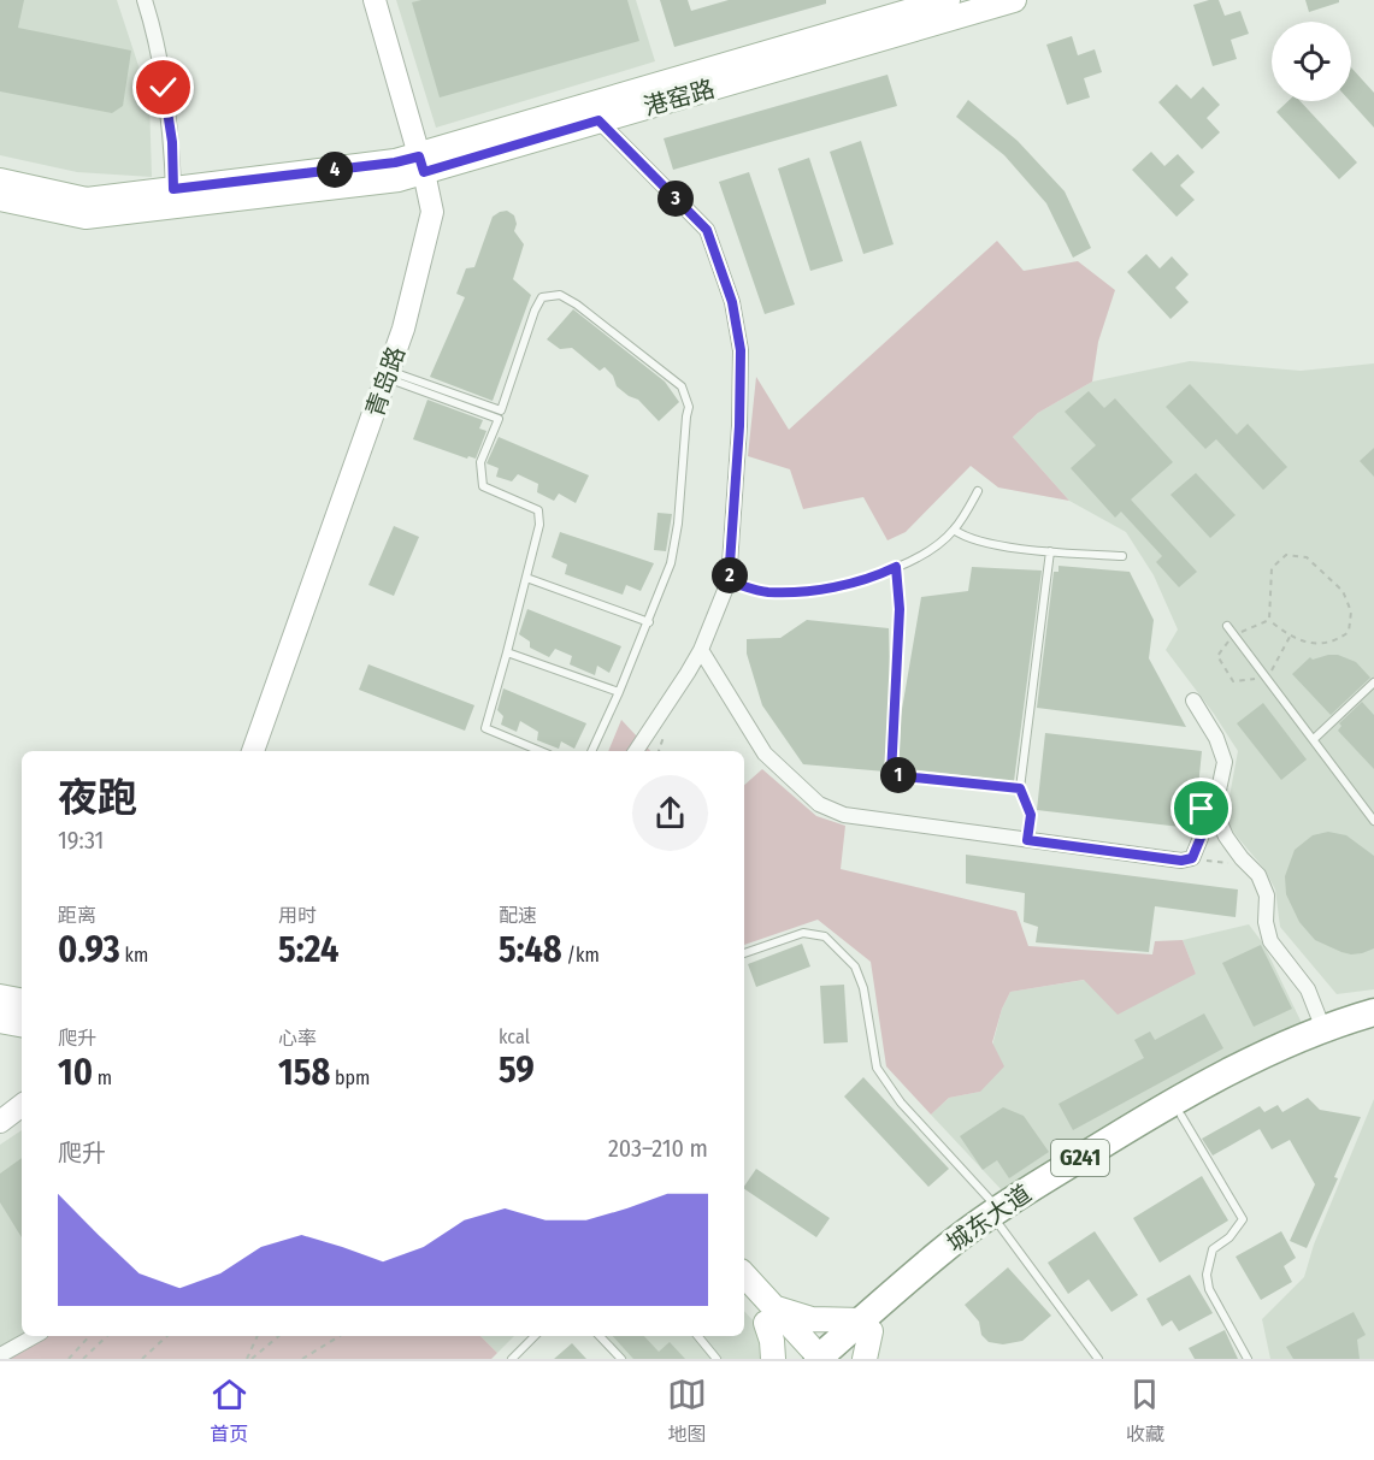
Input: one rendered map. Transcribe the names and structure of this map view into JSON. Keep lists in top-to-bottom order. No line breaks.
{"streets":{"highway":["G241","城东大道"],"main road":["港窑路"],"street":["青岛路"]},"crossings":[["港窑路","青岛路"]],"page":{"pins":["4","3","2","1"],"heading":["夜跑","19:31"],"stats":[["距离","0.93 km"],["用时","5:24"],["配速","5:48 /km"],["爬升","10 m"],["心率","158 bpm"],["kcal","59"]],"chart":["爬升","203–210 m"],"tabs":["首页","地图","收藏"]}}
